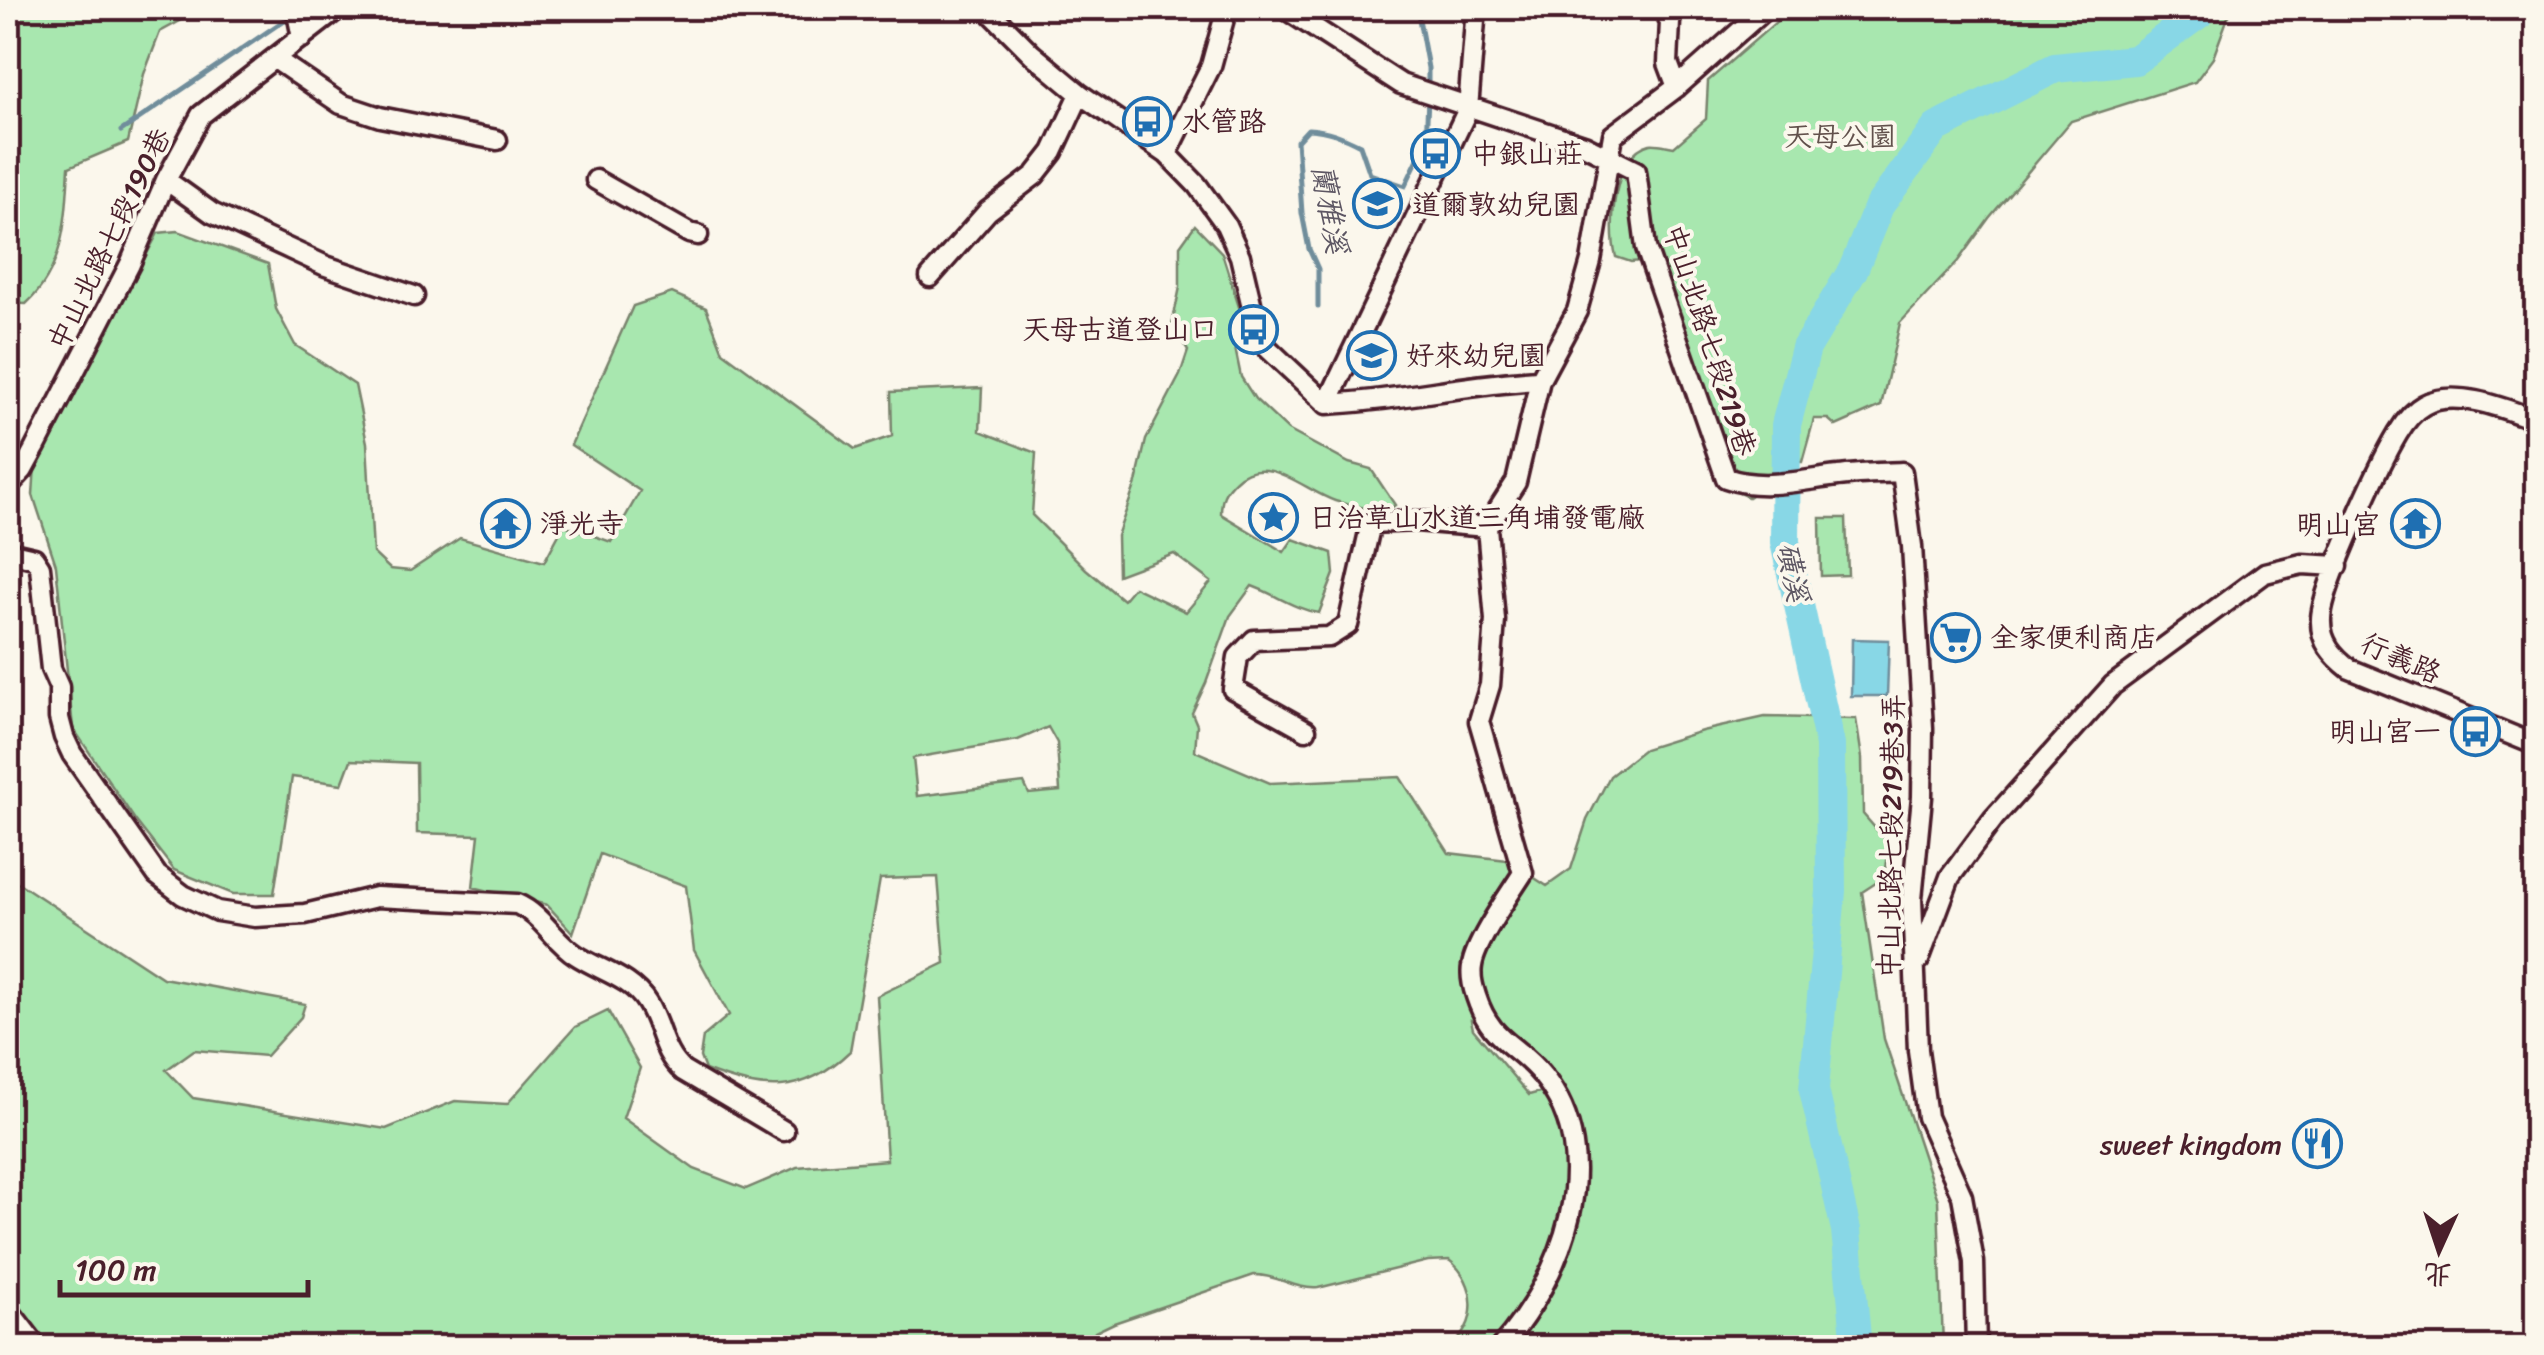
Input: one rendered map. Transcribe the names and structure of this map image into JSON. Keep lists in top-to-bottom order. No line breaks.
{"streets":{"street":["中山北路七段190巷","中山北路七段219巷","行義路","中山北路七段219巷3弄"]},"crossings":[["中山北路七段219巷","中山北路七段219巷3弄"]],"water":["蘭雅溪","磺溪"],"parks":["天母公園"],"places":{"bus stop":["水管路","中銀山莊","天母古道登山口","明山宮一"],"school or university":["道爾敦幼兒園","好來幼兒園"],"place":["日治草山水道三角埔發電廠"],"temple":["淨光寺","明山宮"],"supermarket":["全家便利商店"],"restaurant":["sweet kingdom"]},"scale_bar":"100 m","north":"bottom"}
